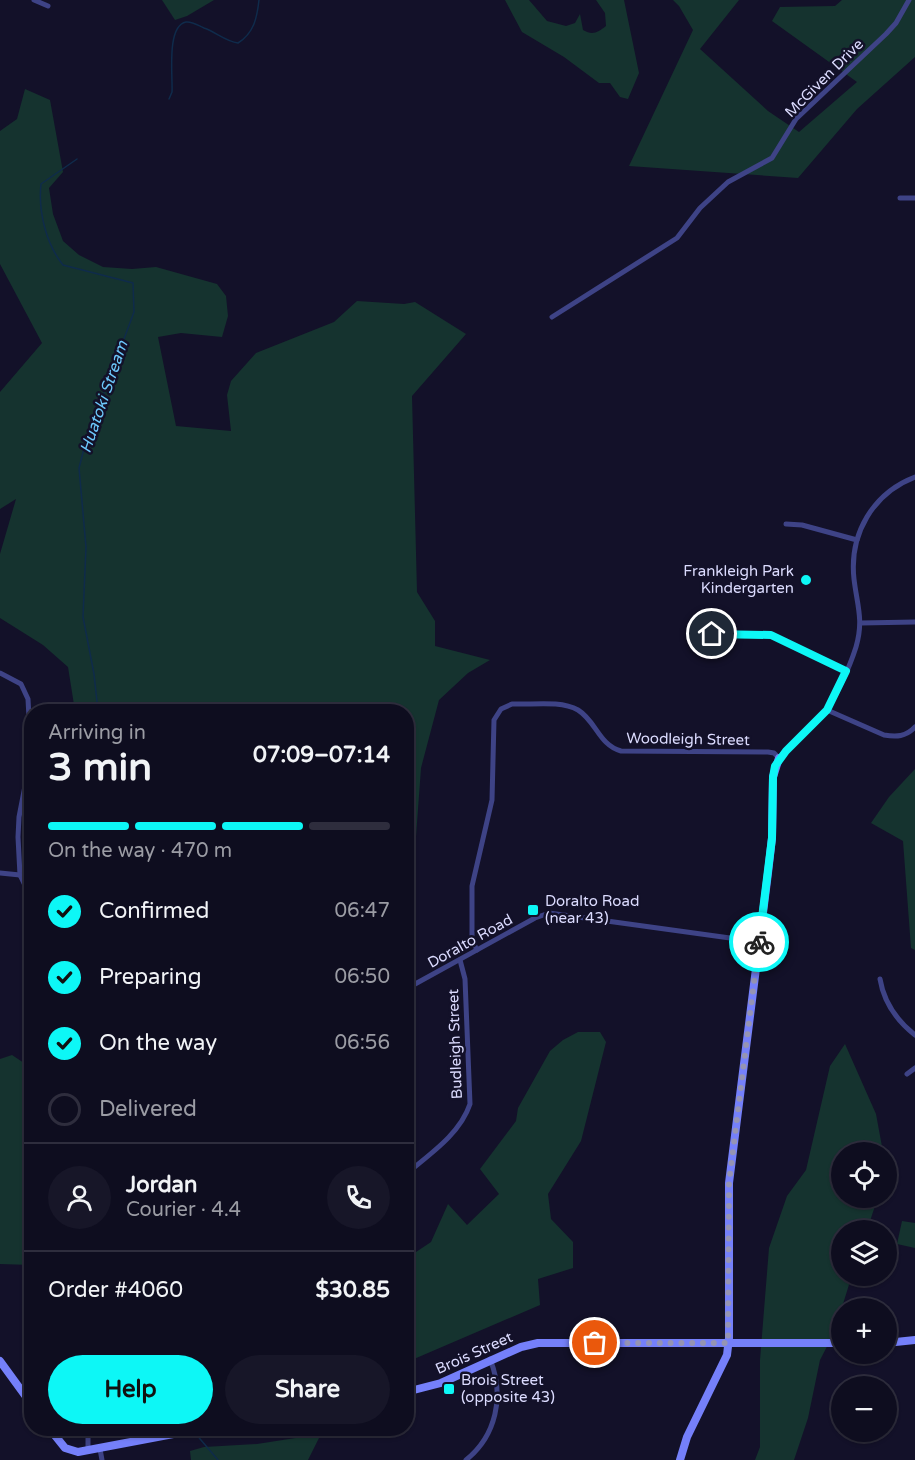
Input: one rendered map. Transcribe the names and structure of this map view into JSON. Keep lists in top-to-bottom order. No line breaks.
{"streets":{"street":["McGiven Drive","Woodleigh Street","Doralto Road","Budleigh Street","Brois Street"]},"crossings":[["Woodleigh Street","Doralto Road"],["Doralto Road","Budleigh Street"]],"water":["Huatoki Stream"],"places":{"other":["Frankleigh Park Kindergarten"],"transit":["Doralto Road (near 43)","Brois Street (opposite 43)"]},"page":{"heading":["3 min","Arriving in","07:09–07:14"],"panel":["Jordan","Courier · 4.4","Order #4060","$30.85"],"bar":"On the way · 470 m","list":[["Confirmed","06:47"],["Preparing","06:50"],["On the way","06:56"],"Delivered"],"map_buttons":["+","−"],"buttons":["Help","Share"]}}
